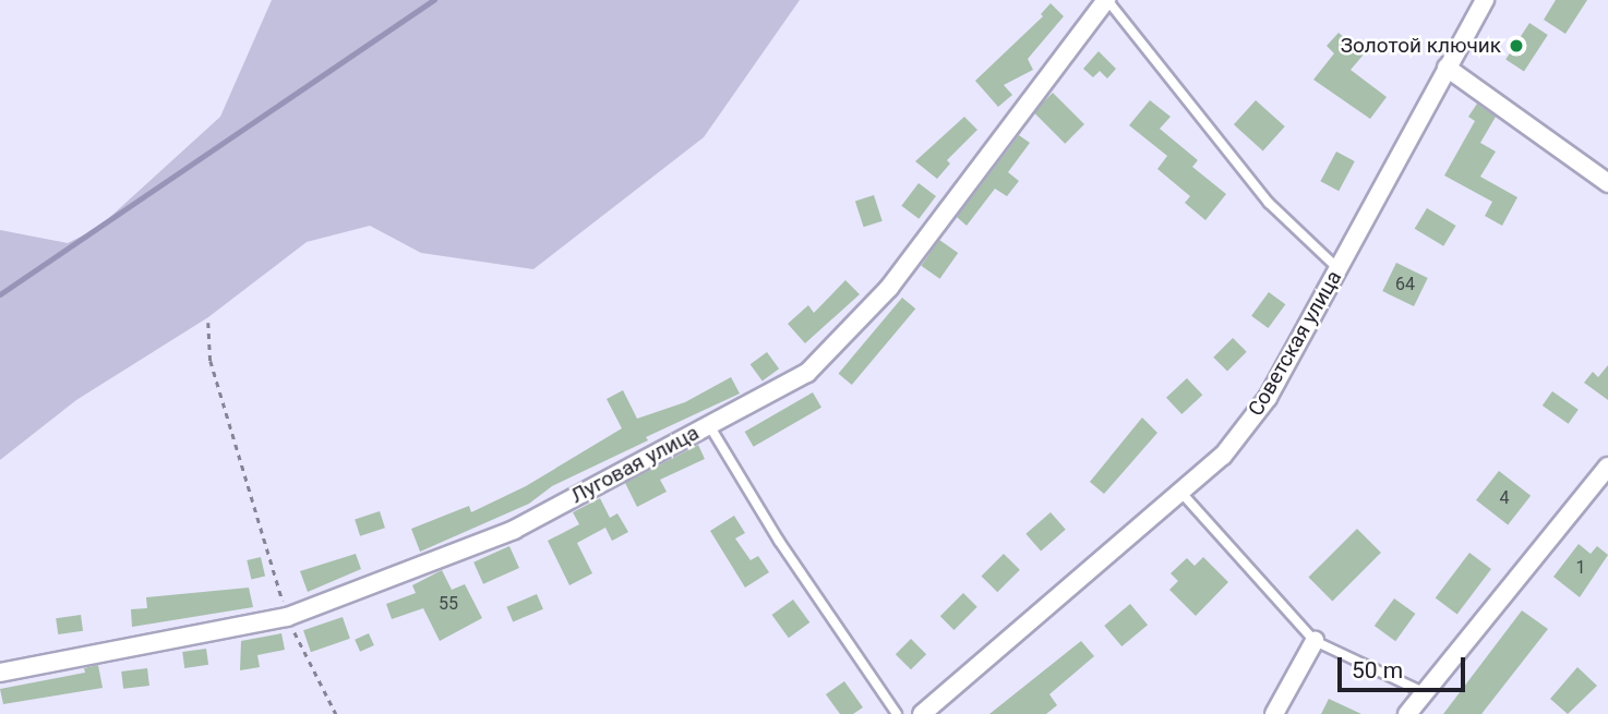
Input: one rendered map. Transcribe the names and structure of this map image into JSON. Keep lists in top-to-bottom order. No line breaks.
{"streets":{"street":["Советская улица","Луговая улица"]},"places":["Золотой ключик"],"house_numbers":["64","4","1","55"],"scale_bar":"50 m"}
